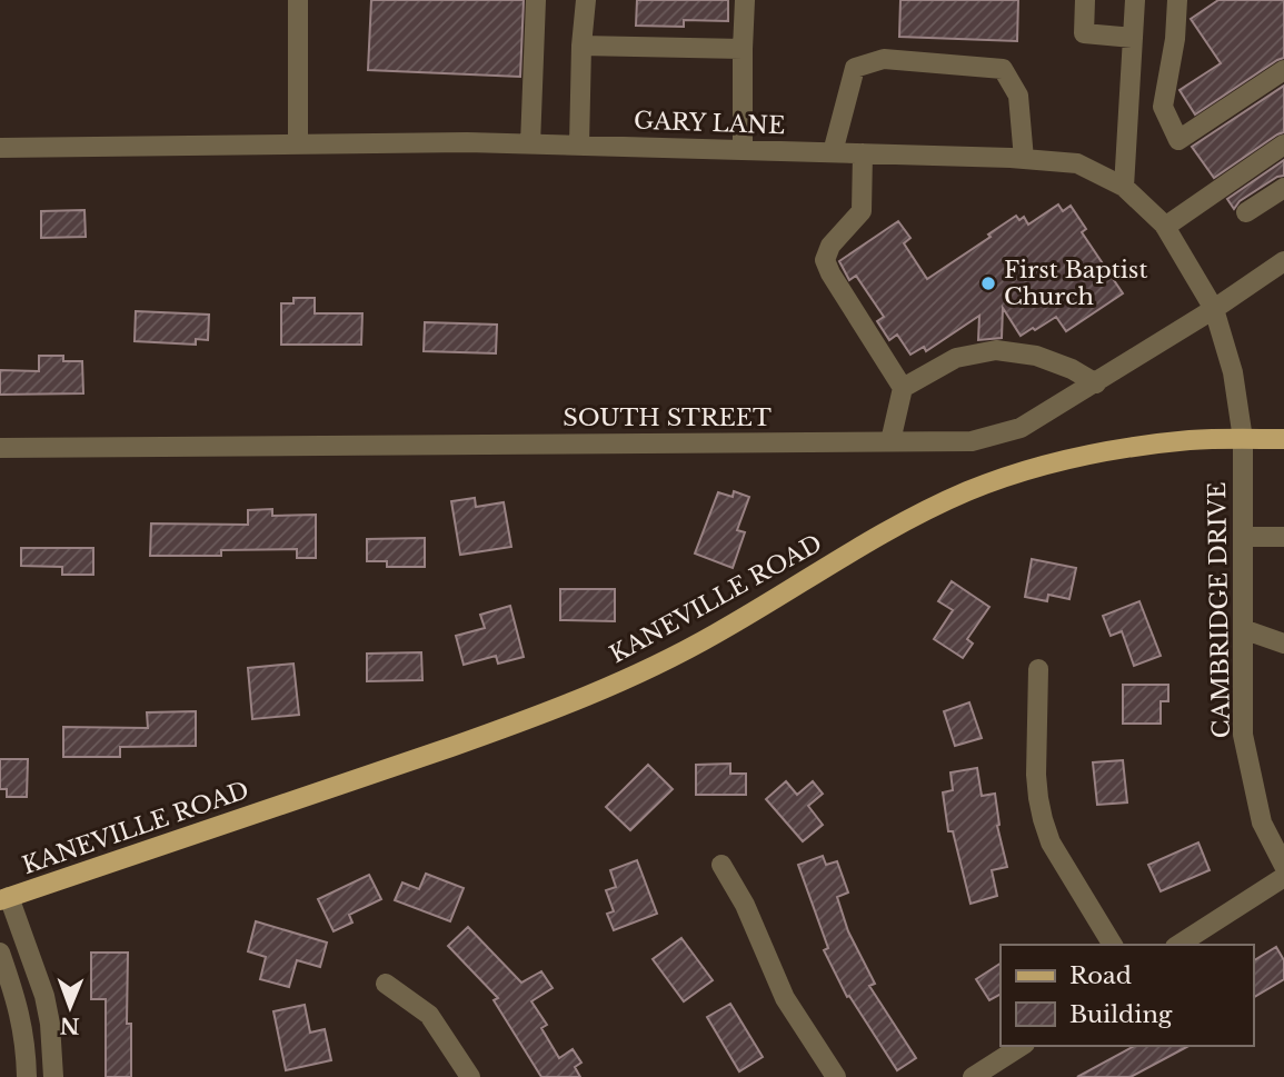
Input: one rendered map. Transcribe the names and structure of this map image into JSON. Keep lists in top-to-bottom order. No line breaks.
{"streets":{"main road":["KANEVILLE ROAD"],"street":["GARY LANE","SOUTH STREET","CAMBRIDGE DRIVE"]},"crossings":[["GARY LANE","SOUTH STREET"],["GARY LANE","KANEVILLE ROAD"],["GARY LANE","CAMBRIDGE DRIVE"],["KANEVILLE ROAD","CAMBRIDGE DRIVE"]],"places":["First Baptist Church"],"legend":["Road","Building"],"north":"bottom"}
